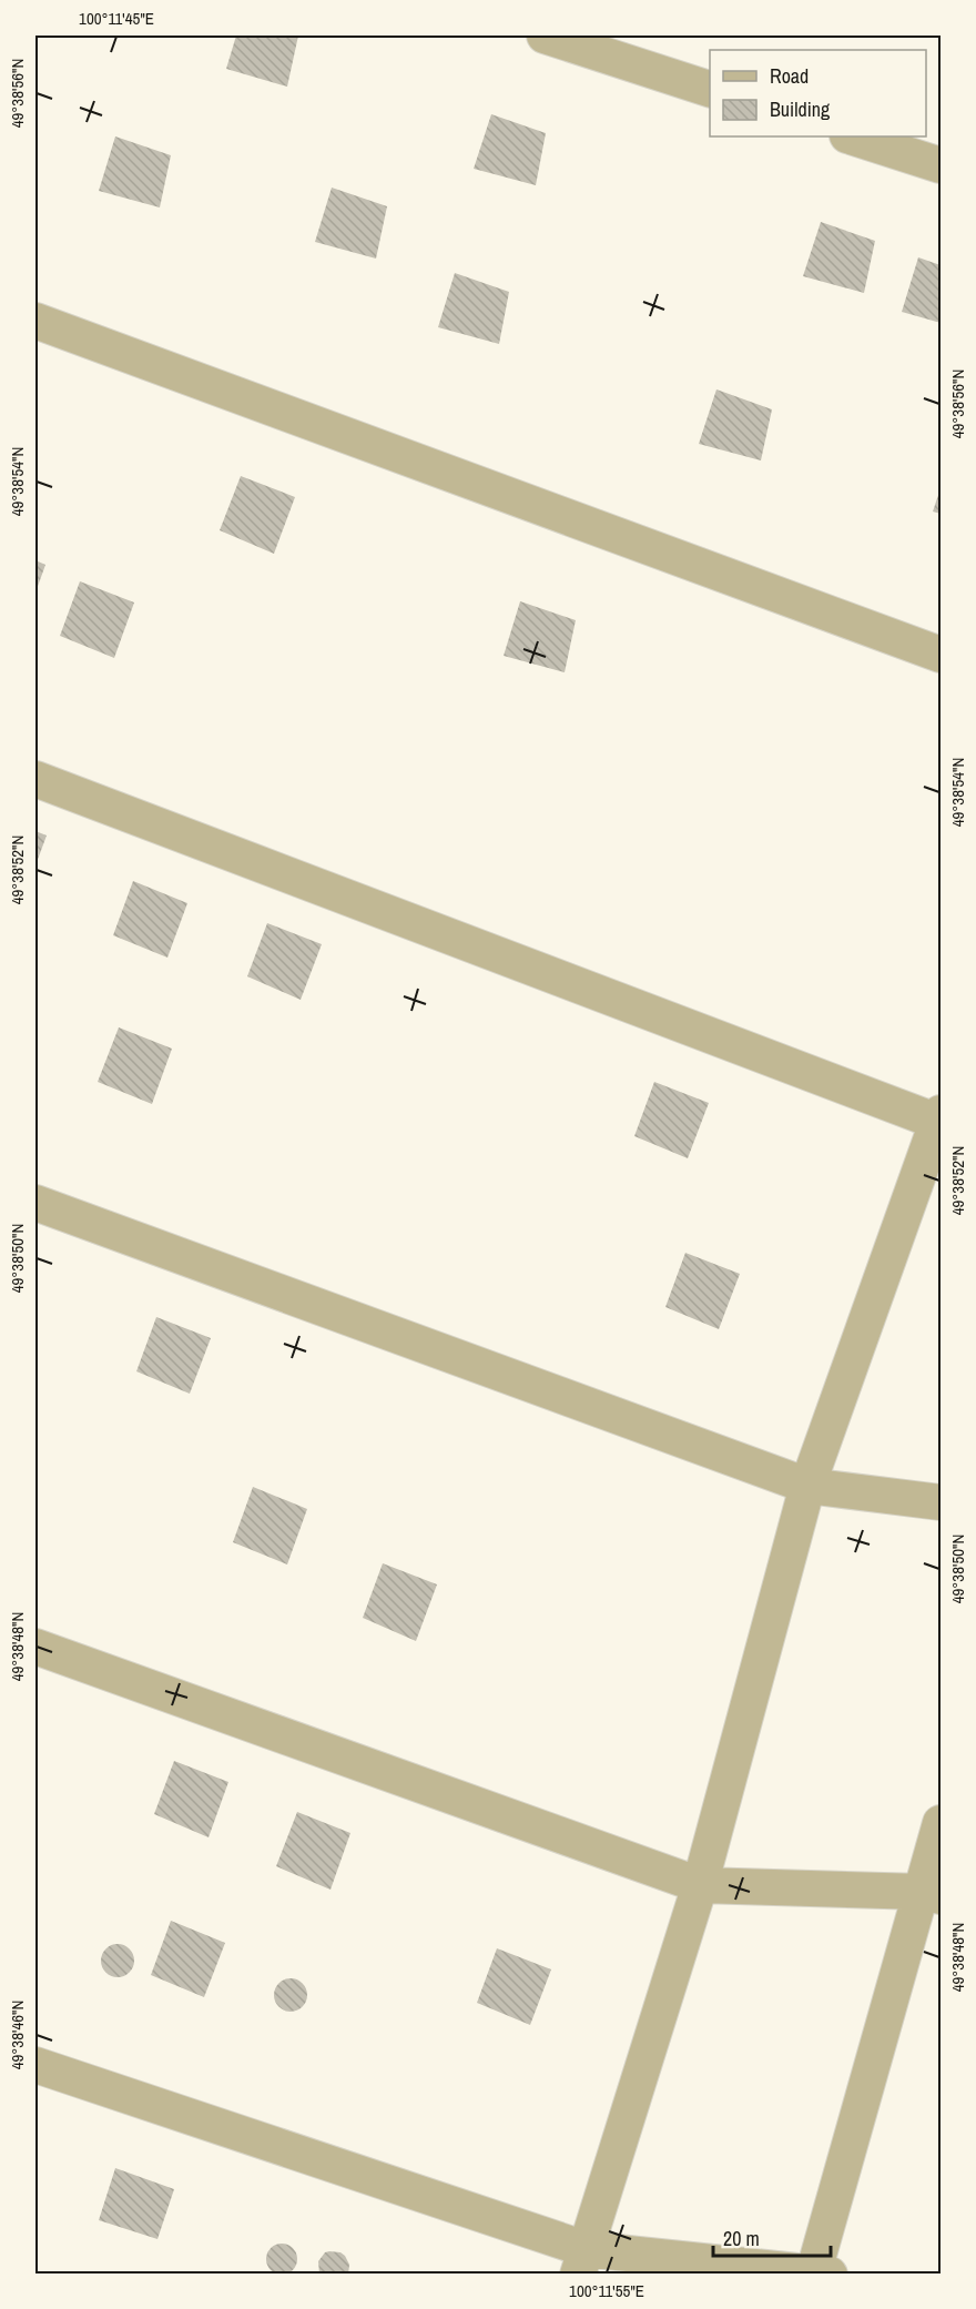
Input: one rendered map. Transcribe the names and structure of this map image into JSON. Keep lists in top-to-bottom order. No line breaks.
{"legend":["Road","Building"],"scale_bar":"20 m","coordinates":["100°11'45\"E","49°38'56\"N","49°38'54\"N","49°38'52\"N","49°38'50\"N","49°38'48\"N","49°38'46\"N","100°11'55\"E"]}
